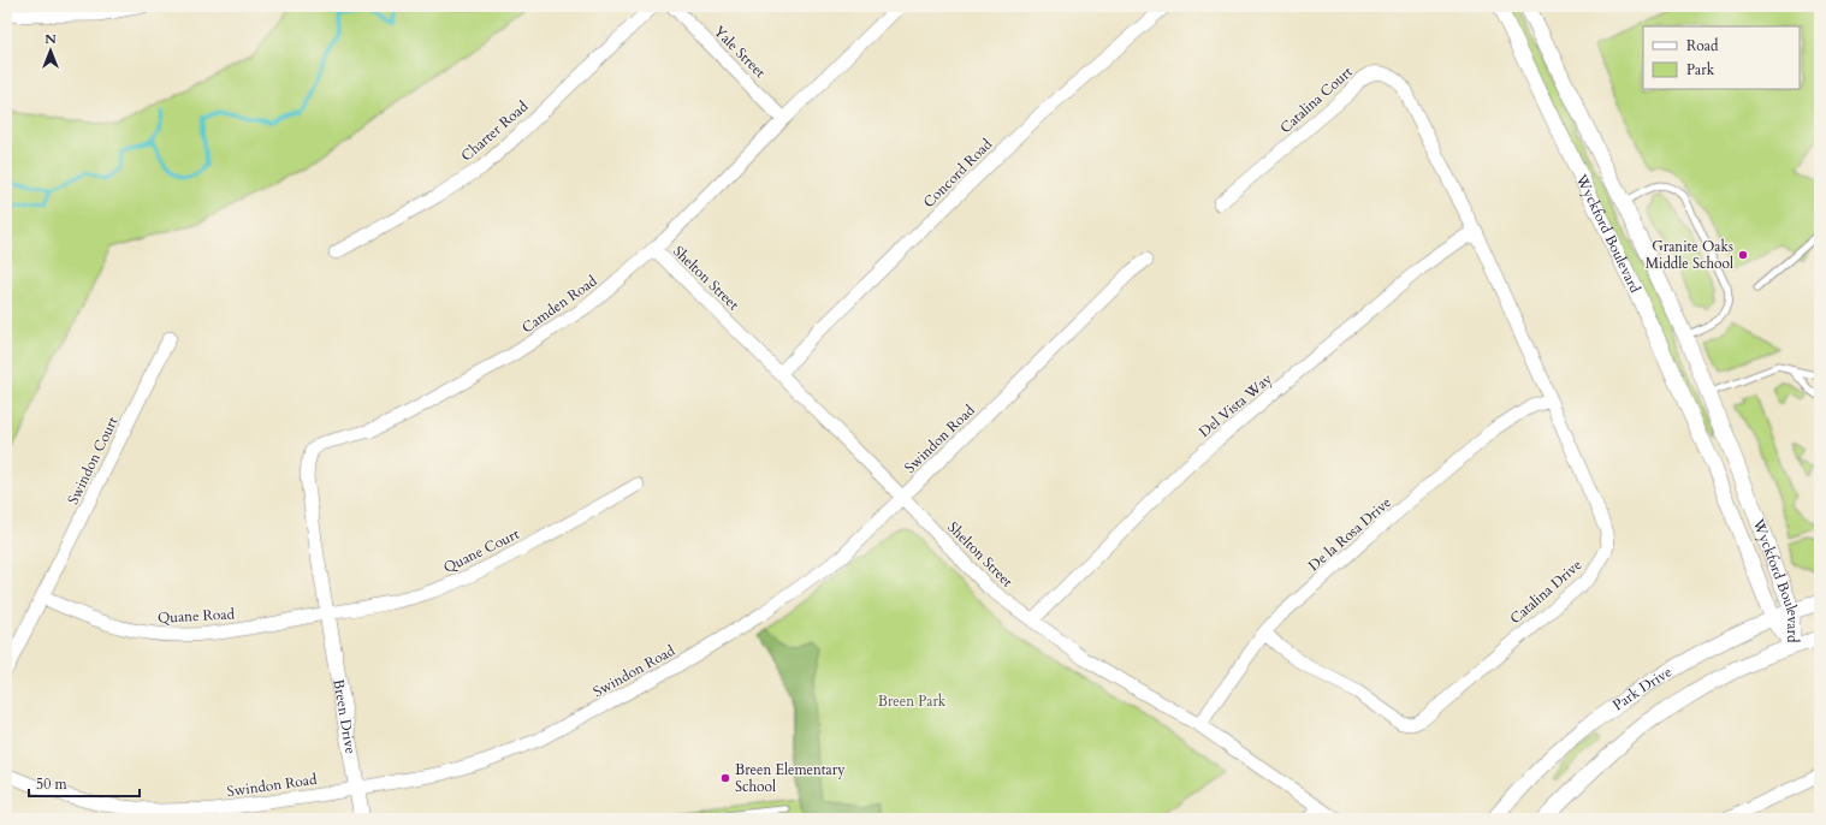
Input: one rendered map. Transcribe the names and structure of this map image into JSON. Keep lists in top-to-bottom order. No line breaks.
{"streets":{"street":["Yale Street","Catalina Court","Charter Road","Concord Road","Wyckford Boulevard","Shelton Street","Camden Road","Del Vista Way","Swindon Road","Swindon Court","De la Rosa Drive","Quane Court","Catalina Drive","Quane Road","Park Drive","Breen Drive"]},"crossings":[["Yale Street","Camden Road"],["Catalina Court","Del Vista Way"],["Catalina Court","Catalina Drive"],["Concord Road","Shelton Street"],["Wyckford Boulevard","Park Drive"],["Shelton Street","Camden Road"],["Shelton Street","Del Vista Way"],["Shelton Street","Swindon Road"],["Shelton Street","De la Rosa Drive"],["Camden Road","Quane Court"],["Camden Road","Quane Road"],["Camden Road","Breen Drive"],["Del Vista Way","Catalina Drive"],["Swindon Road","Breen Drive"],["Swindon Court","Quane Road"],["De la Rosa Drive","Catalina Drive"],["Quane Court","Quane Road"],["Quane Court","Breen Drive"],["Quane Road","Breen Drive"]],"parks":["Breen Park"],"places":["Granite Oaks Middle School","Breen Elementary School"],"legend":["Road","Park"],"scale_bar":"50 m","north":"top"}
